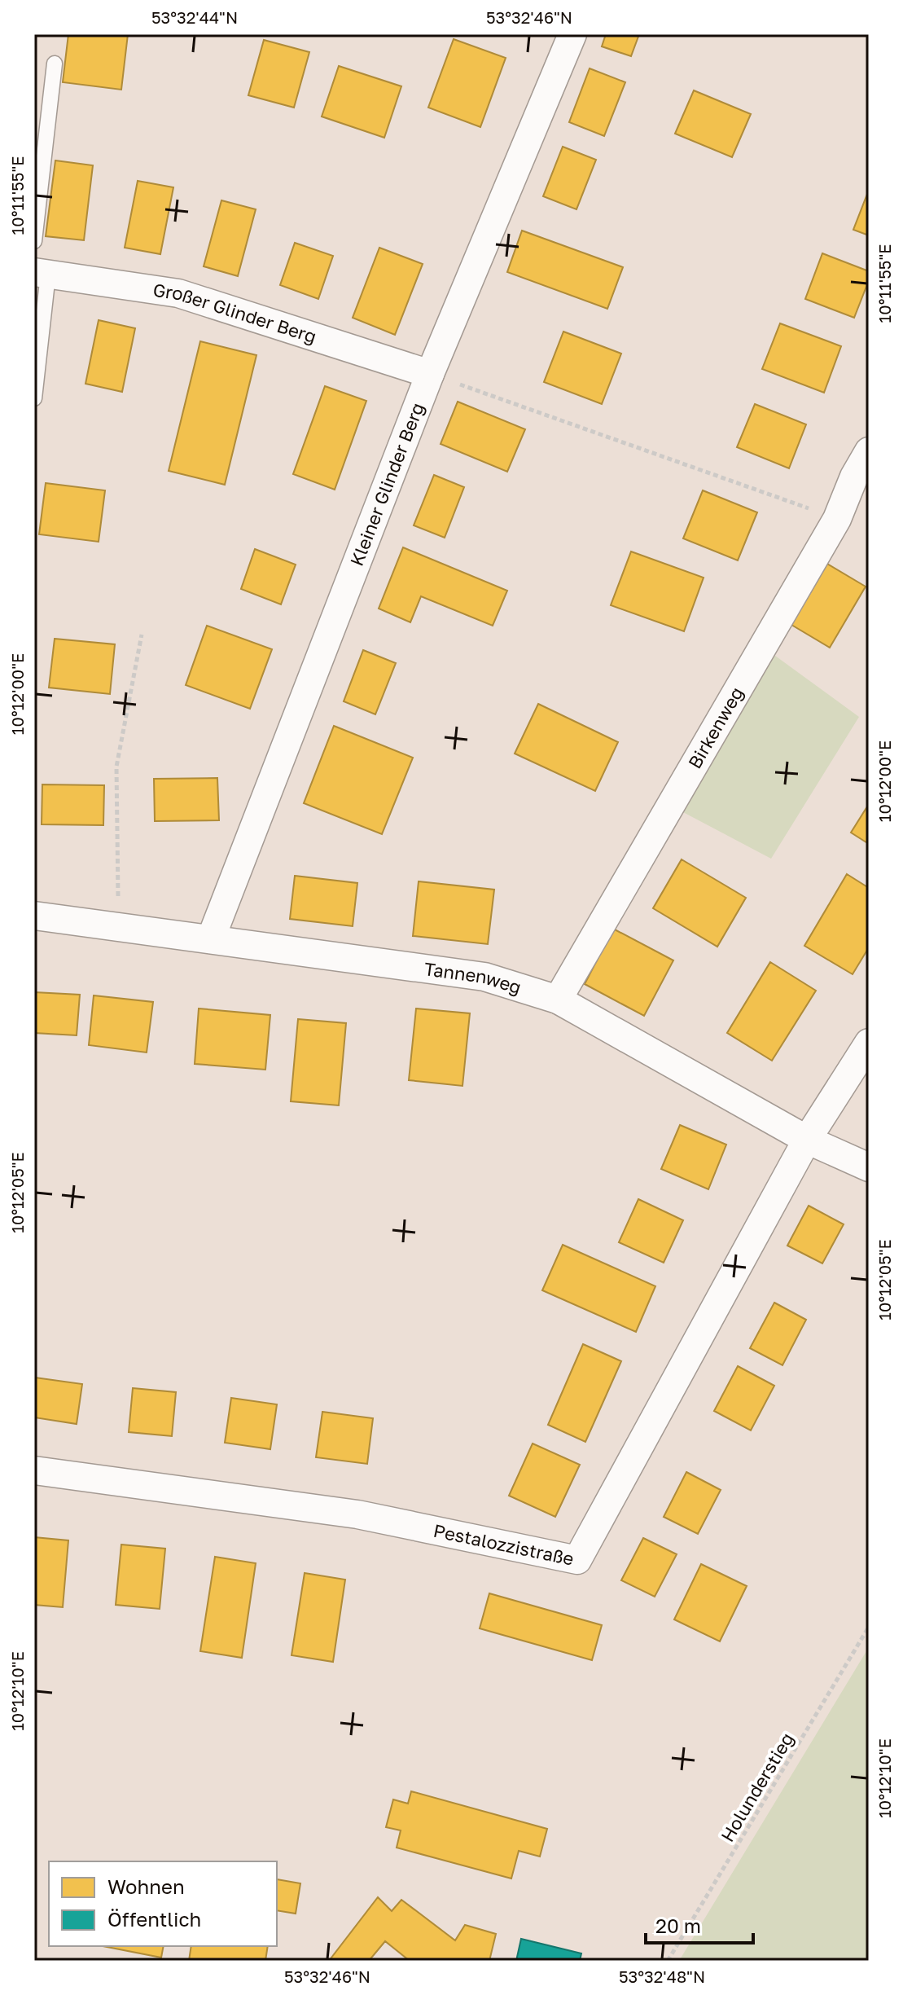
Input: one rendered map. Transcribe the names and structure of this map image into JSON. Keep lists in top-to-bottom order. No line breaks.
{"streets":{"street":["Großer Glinder Berg","Kleiner Glinder Berg","Birkenweg","Tannenweg","Pestalozzistraße"],"path":["Holunderstieg"]},"crossings":[["Großer Glinder Berg","Kleiner Glinder Berg"],["Kleiner Glinder Berg","Tannenweg"],["Birkenweg","Tannenweg"],["Tannenweg","Pestalozzistraße"]],"legend":["Wohnen","Öffentlich"],"scale_bar":"20 m","coordinates":["53°32'44\"N","53°32'46\"N","10°11'55\"E","10°12'00\"E","10°12'05\"E","10°12'10\"E","53°32'48\"N"]}
